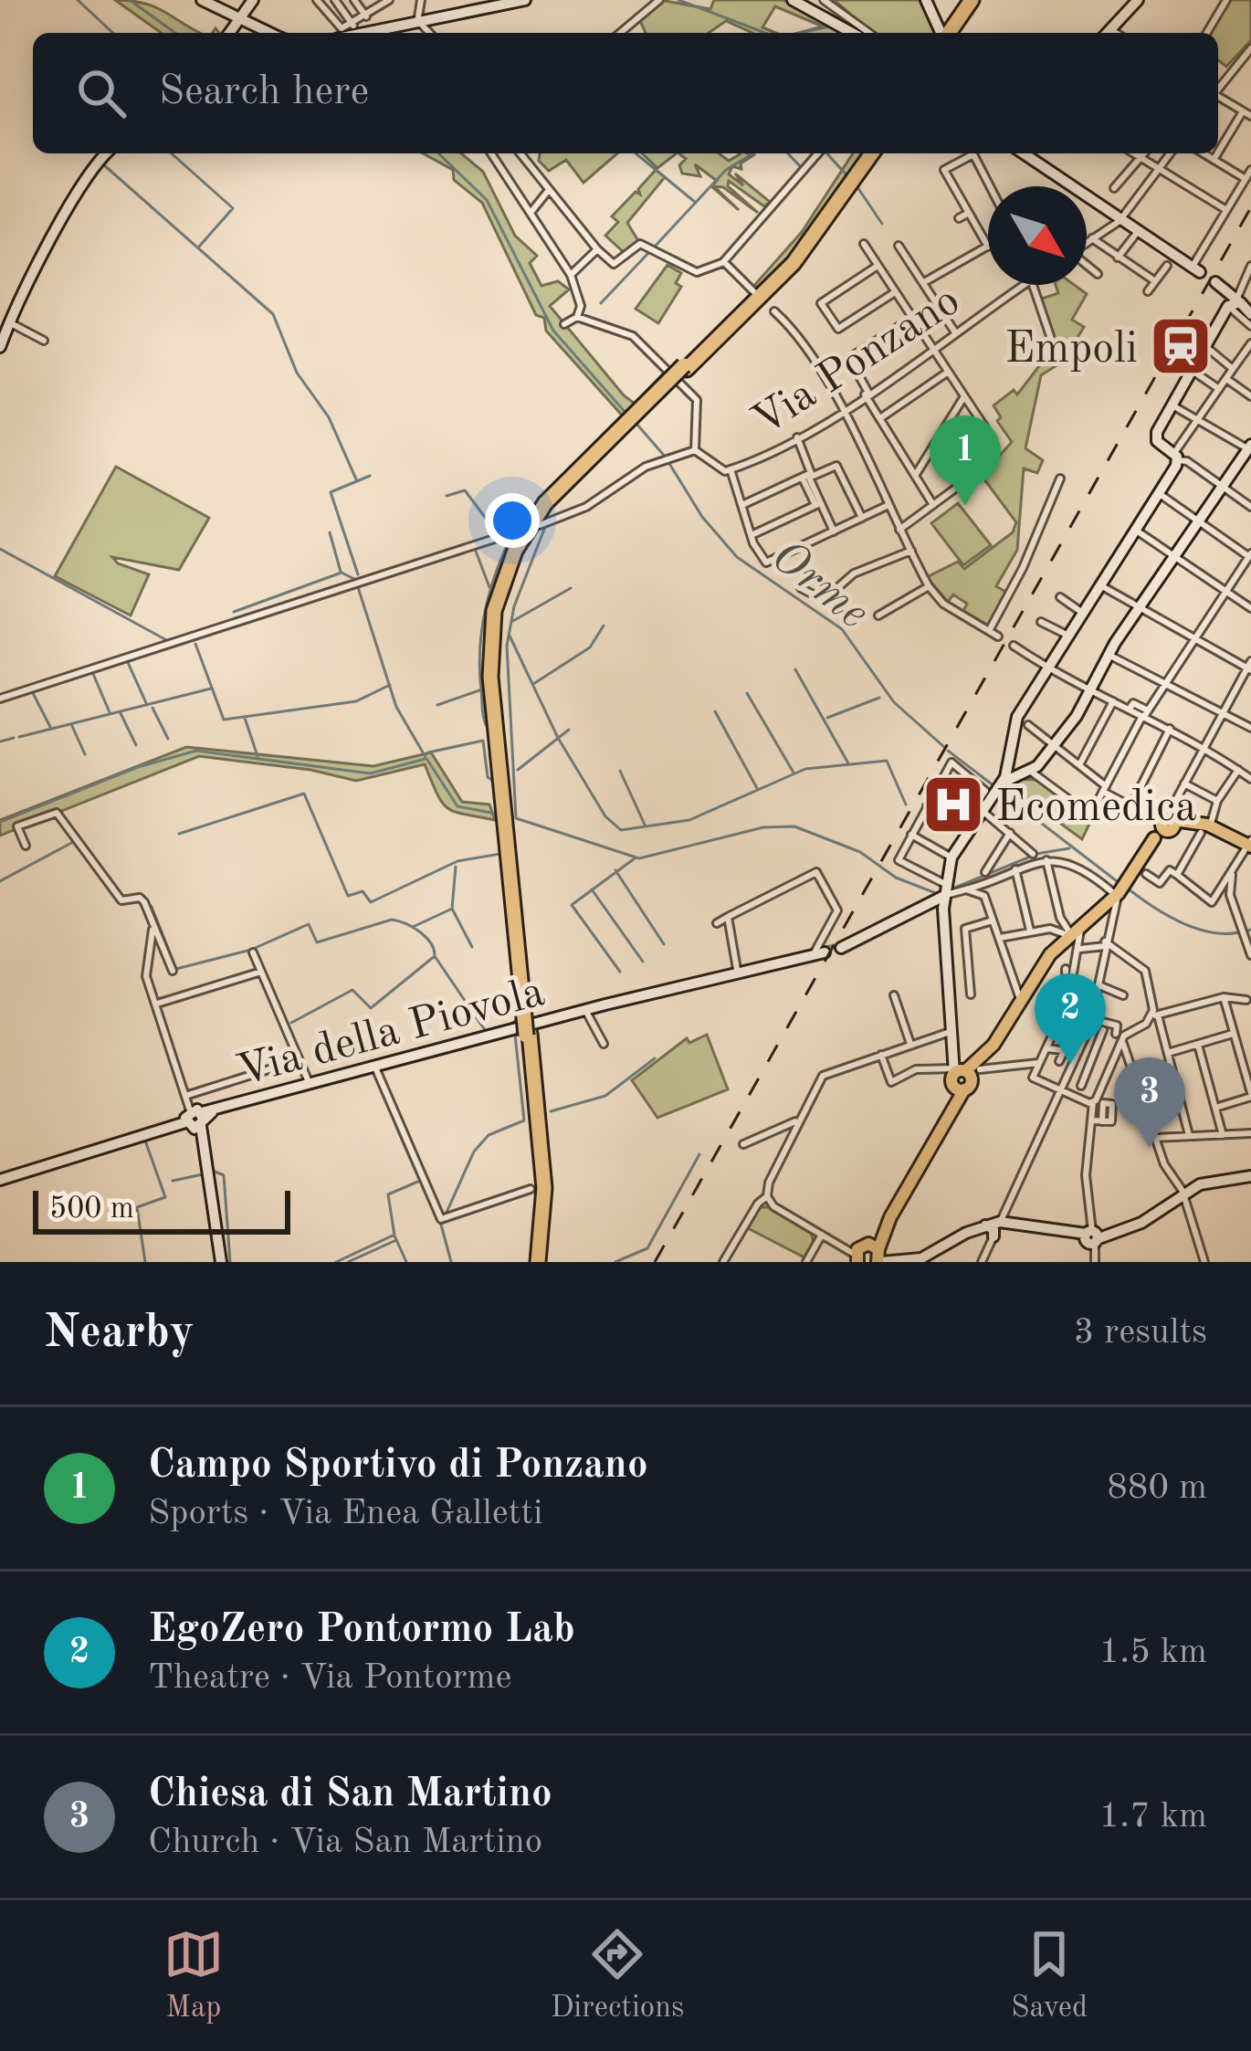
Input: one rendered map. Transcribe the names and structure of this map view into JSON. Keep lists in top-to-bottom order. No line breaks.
{"streets":{"main road":["Via della Piovola"],"street":["Via Ponzano"]},"water":["Orme"],"places":{"station":["Empoli"],"hospital":["Ecomedica"]},"scale_bar":"500 m","north":"bottom right","page":{"search":"Search here","pins":["1","2","3"],"scale":"500 m","heading":["Nearby","3 results"],"list":[{"mark":"1","name":"Campo Sportivo di Ponzano","note":"Sports · Via Enea Galletti","value":"880 m"},{"mark":"2","name":"EgoZero Pontormo Lab","note":"Theatre · Via Pontorme","value":"1.5 km"},{"mark":"3","name":"Chiesa di San Martino","note":"Church · Via San Martino","value":"1.7 km"}],"nav":["Map","Directions","Saved"]}}
